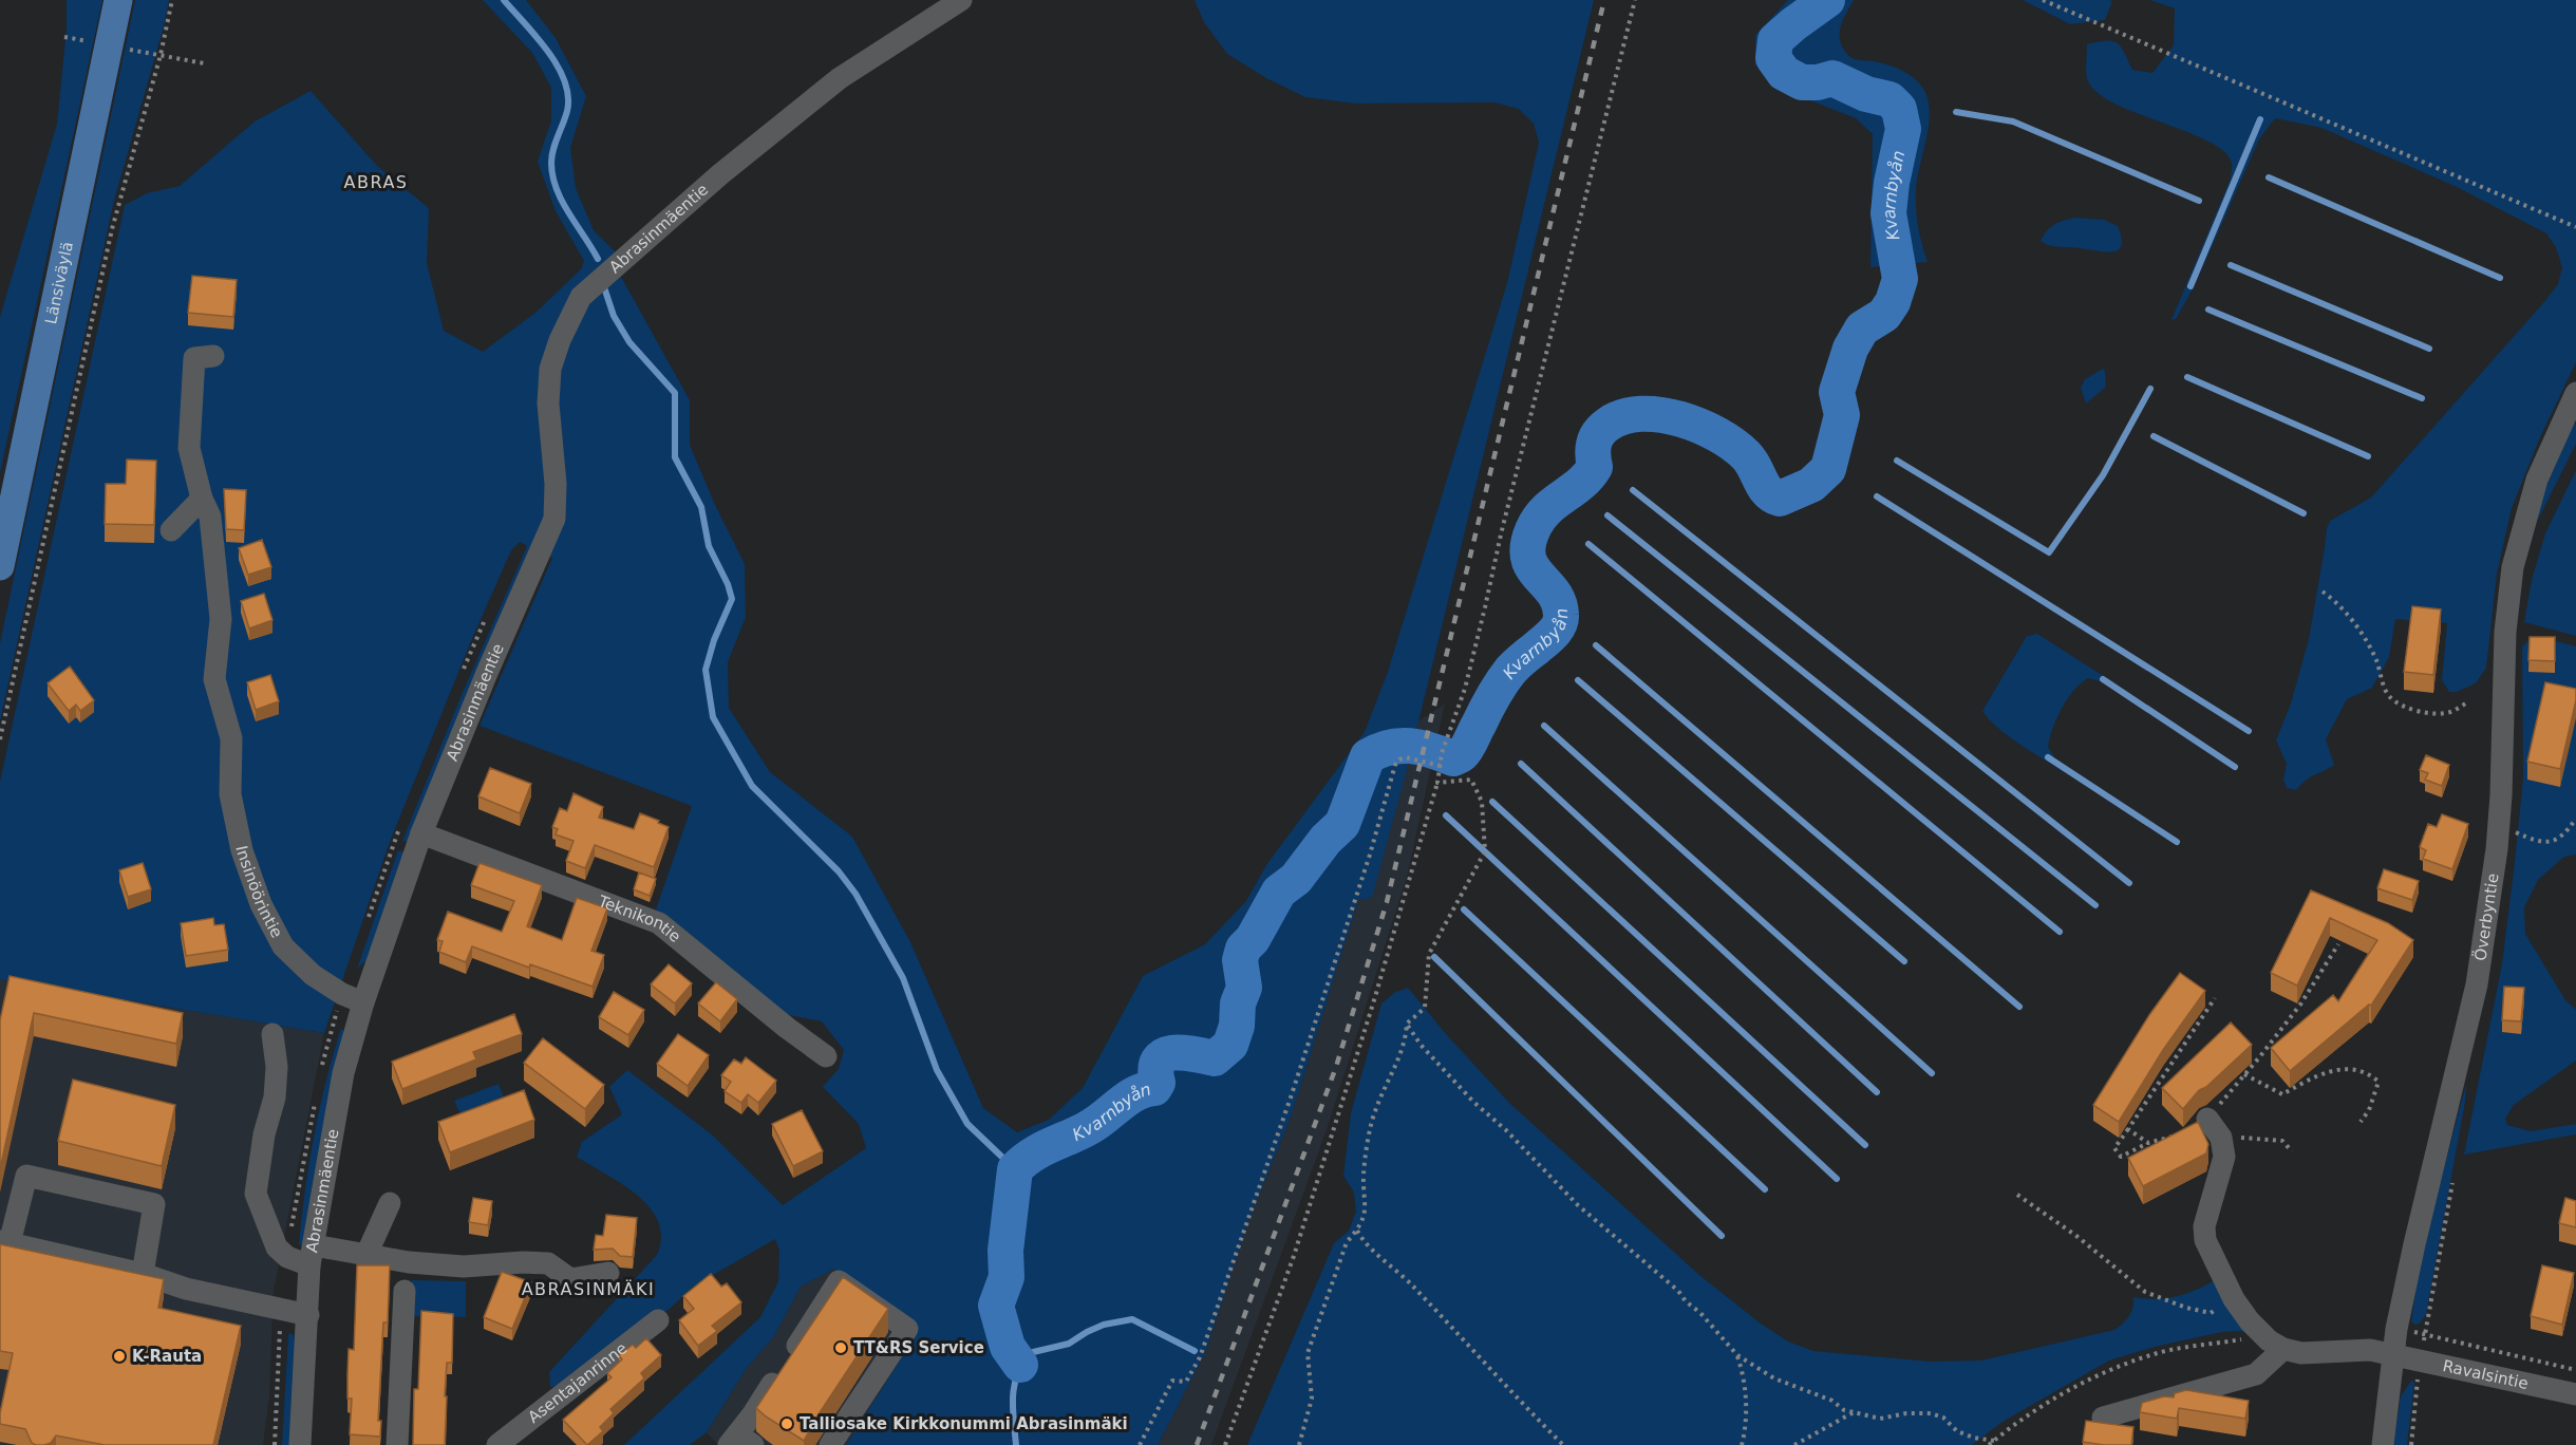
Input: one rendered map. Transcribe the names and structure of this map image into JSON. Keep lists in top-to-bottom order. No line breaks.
{"streets":{"main road":["Länsiväylä"],"street":["Abrasinmäentie","Insinöörintie","Överbyntie","Teknikontie","Ravalsintie","Asentajanrinne"]},"crossings":[["Abrasinmäentie","Insinöörintie"],["Abrasinmäentie","Teknikontie"],["Överbyntie","Ravalsintie"]],"districts":["ABRAS","ABRASINMÄKI"],"water":["Kvarnbyån"],"places":["TT&RS Service","K-Rauta","Talliosake Kirkkonummi Abrasinmäki"]}
